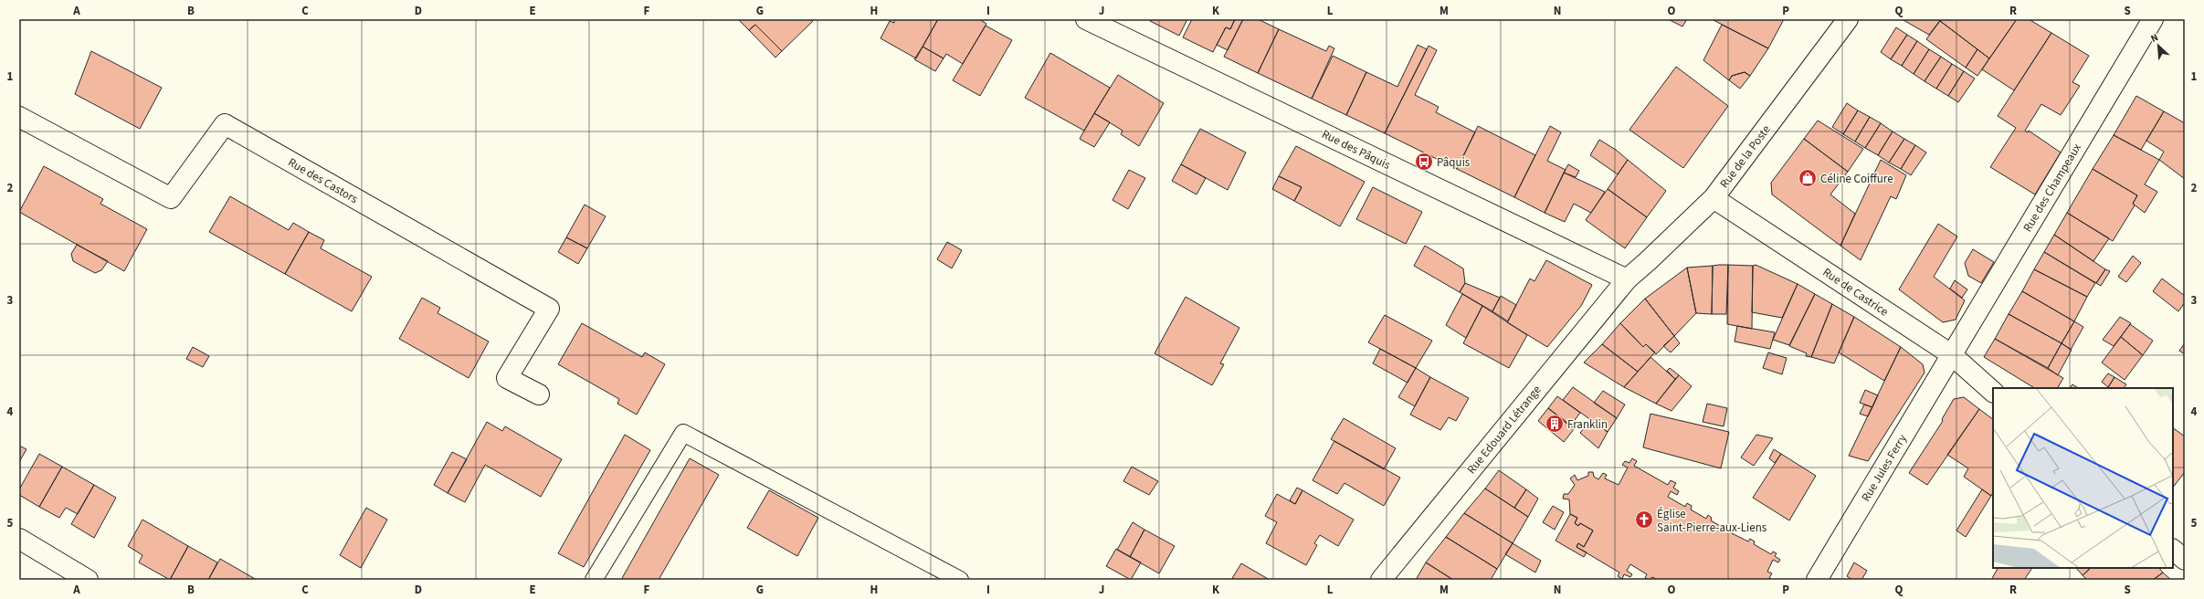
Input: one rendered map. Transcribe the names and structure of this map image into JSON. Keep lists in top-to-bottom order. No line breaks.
{"streets":{"street":["Rue des Pâquis","Rue de la Poste","Rue des Castors","Rue des Champeaux","Rue de Castrice","Rue Edouard Létrange","Rue Jules Ferry"]},"crossings":[["Rue des Pâquis","Rue de la Poste"],["Rue des Pâquis","Rue Edouard Létrange"],["Rue de la Poste","Rue de Castrice"],["Rue de la Poste","Rue Edouard Létrange"],["Rue des Champeaux","Rue de Castrice"],["Rue des Champeaux","Rue Jules Ferry"],["Rue de Castrice","Rue Jules Ferry"]],"places":{"bus stop":["Pâquis"],"shop":["Céline Coiffure"],"building":["Franklin"],"church":["Église Saint-Pierre-aux-Liens"]},"north":"top left","grid":{"columns":["A","B","C","D","E","F","G","H","I","J","K","L","M","N","O","P","Q","R","S"],"rows":["1","2","3","4","5"]}}
